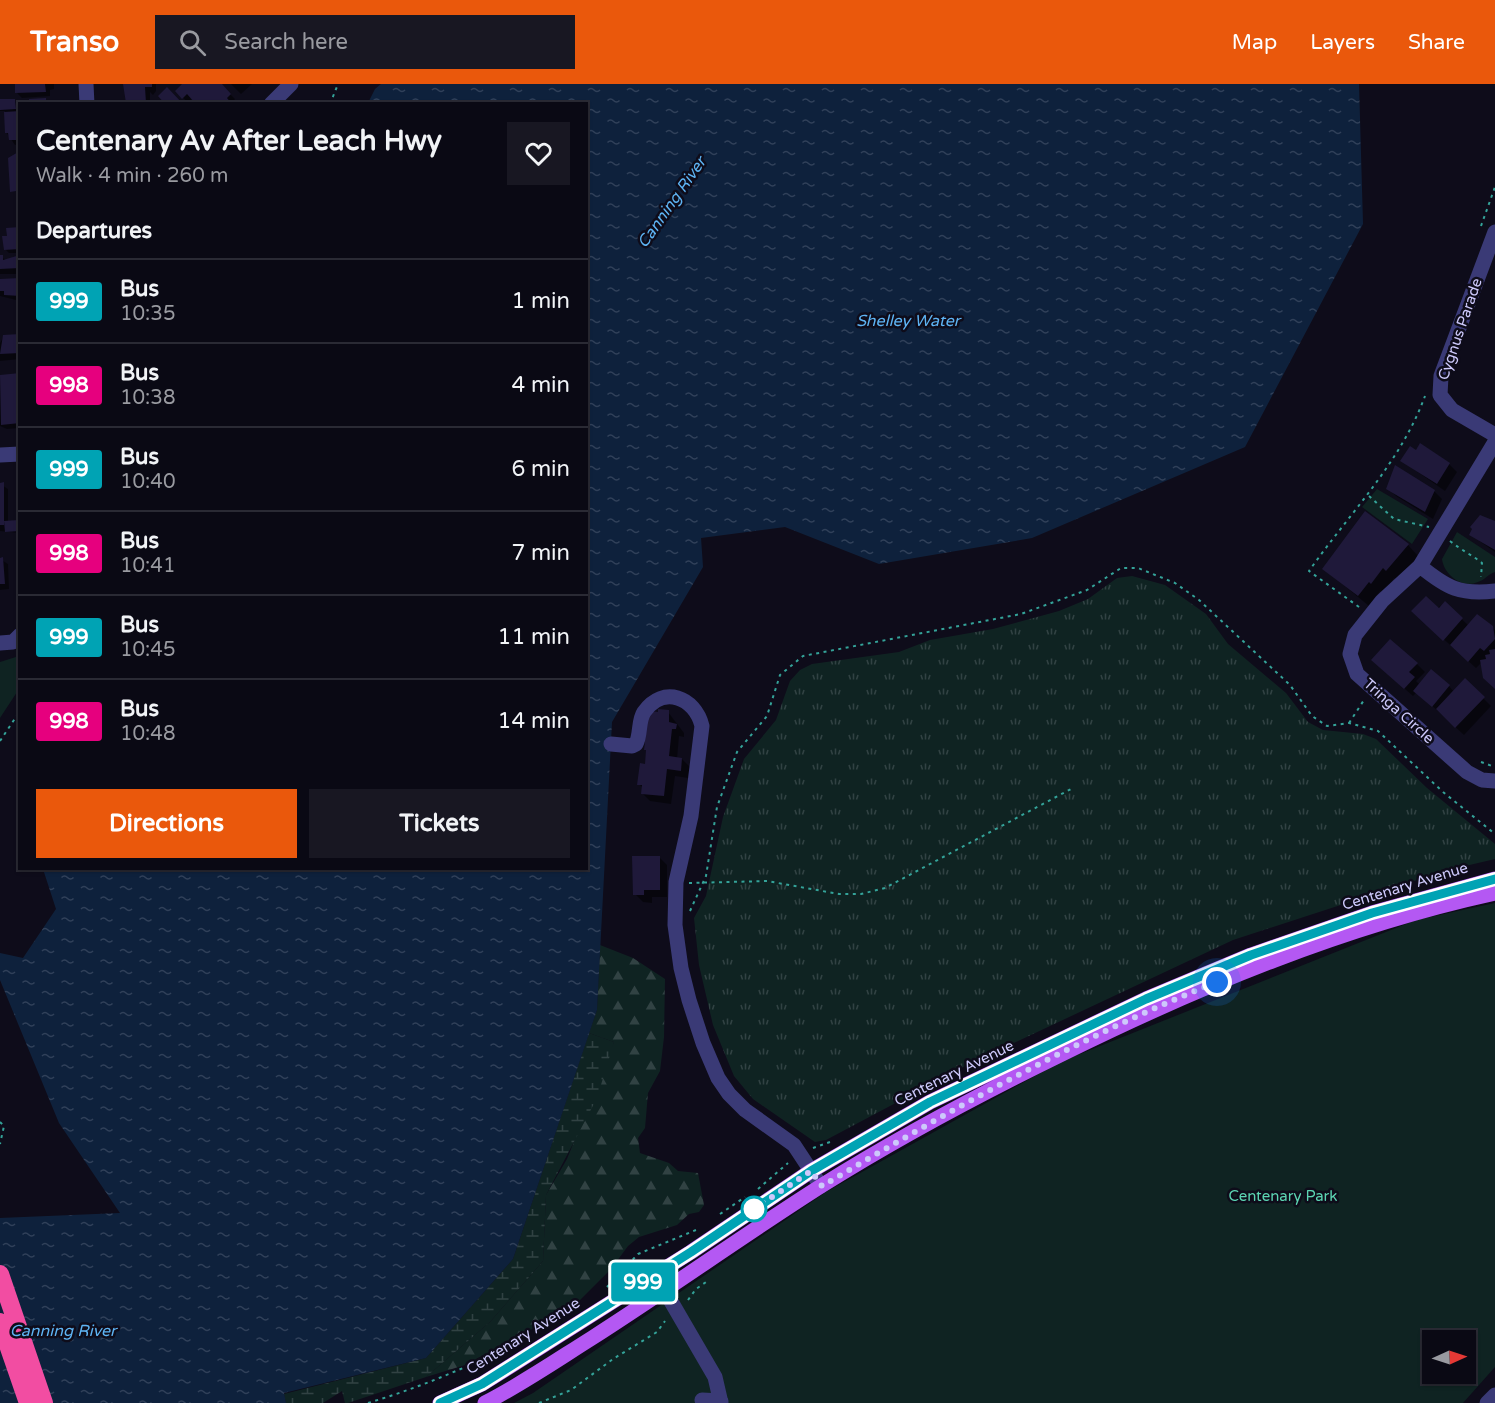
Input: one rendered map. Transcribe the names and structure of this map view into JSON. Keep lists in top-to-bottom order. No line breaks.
{"streets":{"main road":["Centenary Avenue"],"street":["Cygnus Parade","Tringa Circle"]},"water":["Canning River","Shelley Water"],"parks":["Centenary Park"],"lines":["bus line 999"],"north":"right","page":{"header":"Transo","search":"Search here","nav":["Map","Layers","Share"],"on_map":"999","heading":[["Centenary Av After Leach Hwy","Walk · 4 min · 260 m"],"Departures"],"list":[{"mark":"999","name":"Bus","note":"10:35","value":"1 min"},{"mark":"998","name":"Bus","note":"10:38","value":"4 min"},{"mark":"999","name":"Bus","note":"10:40","value":"6 min"},{"mark":"998","name":"Bus","note":"10:41","value":"7 min"},{"mark":"999","name":"Bus","note":"10:45","value":"11 min"},{"mark":"998","name":"Bus","note":"10:48","value":"14 min"}],"buttons":["Directions","Tickets"]}}
